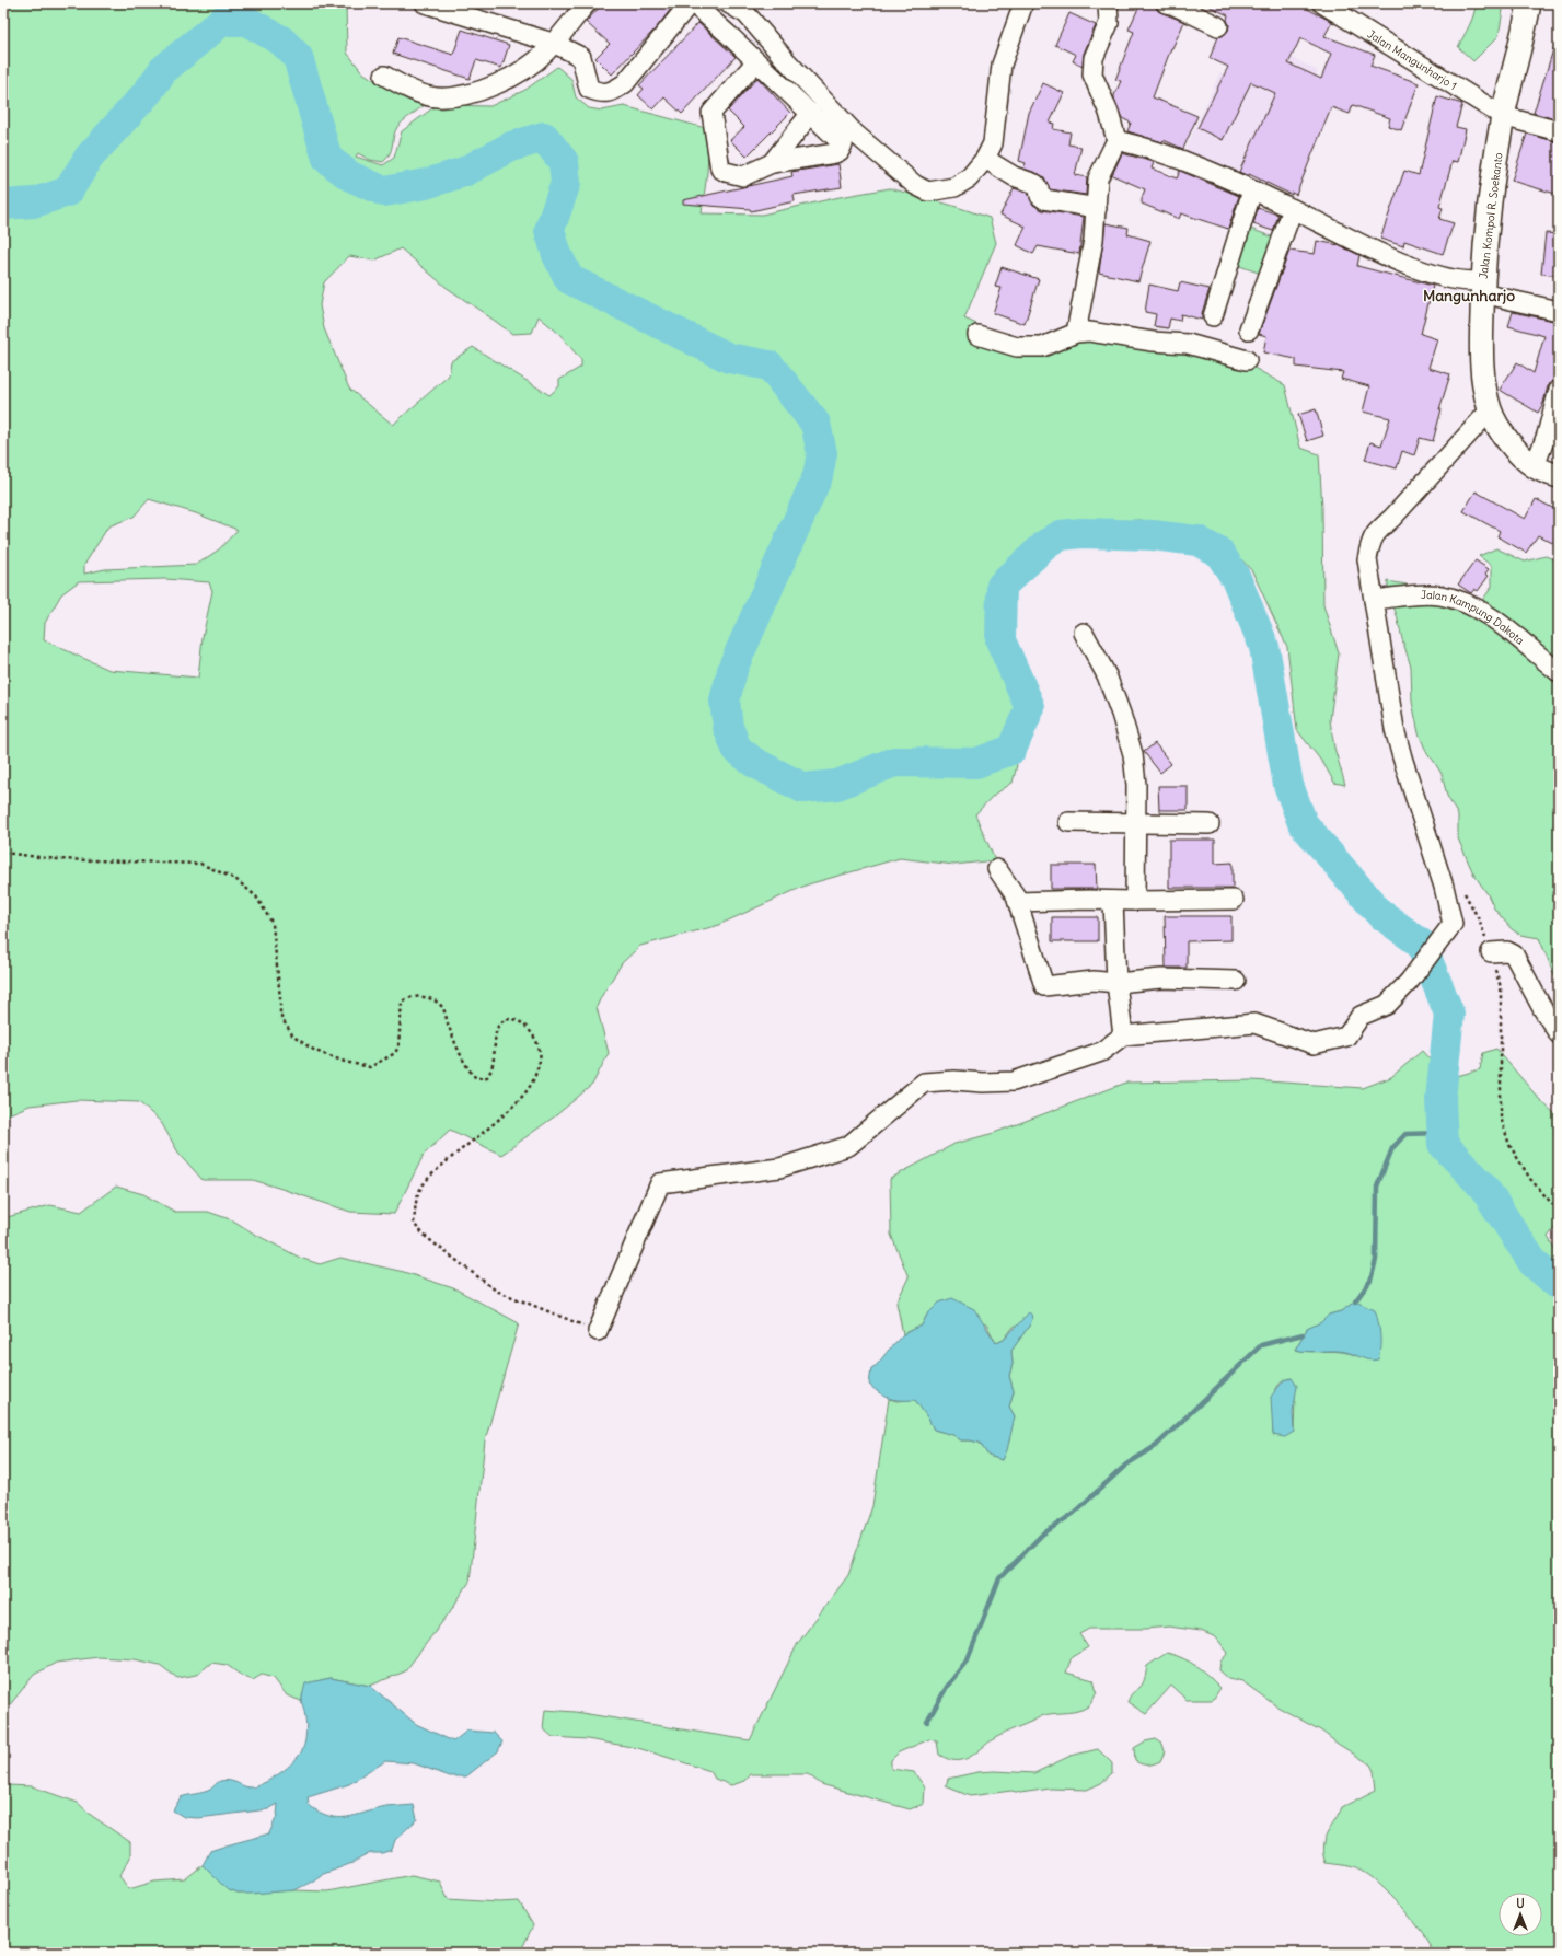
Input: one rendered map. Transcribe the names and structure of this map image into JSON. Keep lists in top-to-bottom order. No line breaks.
{"streets":{"main road":["Jalan Kompol R. Soekanto"],"street":["Jalan Mangunharjo 1","Jalan Kampung Dakota"]},"crossings":[["Jalan Mangunharjo 1","Jalan Kompol R. Soekanto"]],"districts":["Mangunharjo"],"north":"top"}
